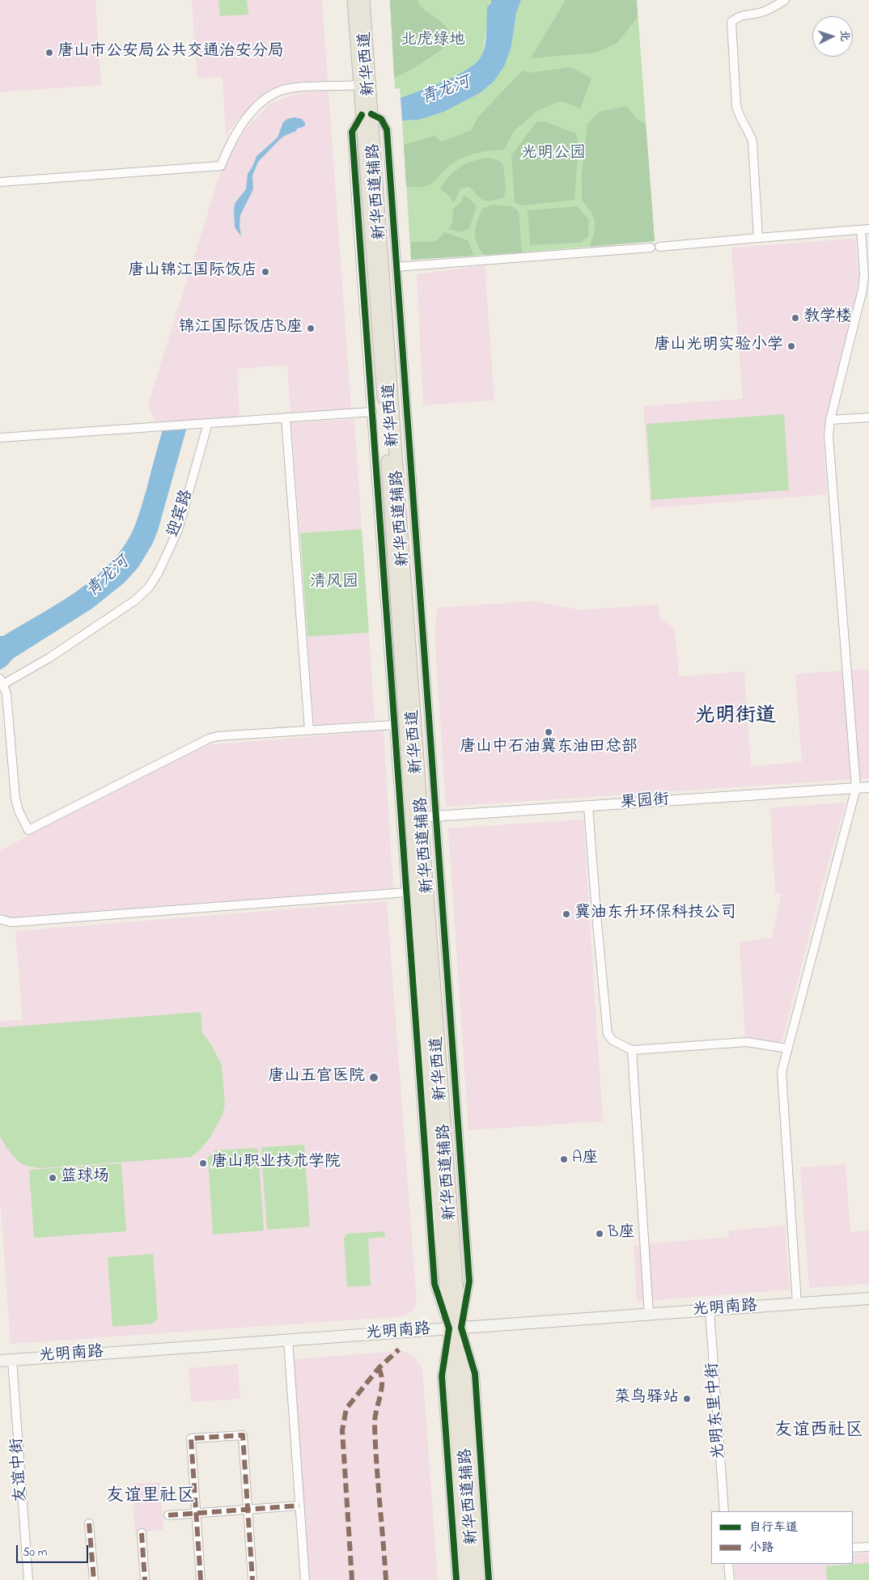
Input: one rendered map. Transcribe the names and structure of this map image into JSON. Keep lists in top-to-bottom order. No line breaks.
{"streets":{"main road":["新华西道","光明南路"],"street":["新华西道辅路","迎宾路","果园街","光明东里中街","友谊中街"]},"crossings":[["新华西道","新华西道辅路"],["新华西道","果园街"],["新华西道","光明南路"],["新华西道辅路","果园街"],["新华西道辅路","光明南路"],["光明南路","光明东里中街"],["光明南路","友谊中街"]],"districts":["光明街道","友谊西社区","友谊里社区"],"water":["青龙河"],"parks":["北虎绿地","光明公园","清风园"],"places":["唐山市公安局公共交通治安分局","唐山锦江国际饭店","教学楼","锦江国际饭店B座","唐山光明实验小学","唐山中石油冀东油田总部","冀油东升环保科技公司","唐山五官医院","A座","唐山职业技术学院","篮球场","B座","菜鸟驿站"],"legend":["自行车道","小路"],"scale_bar":"50 m","north":"right"}
